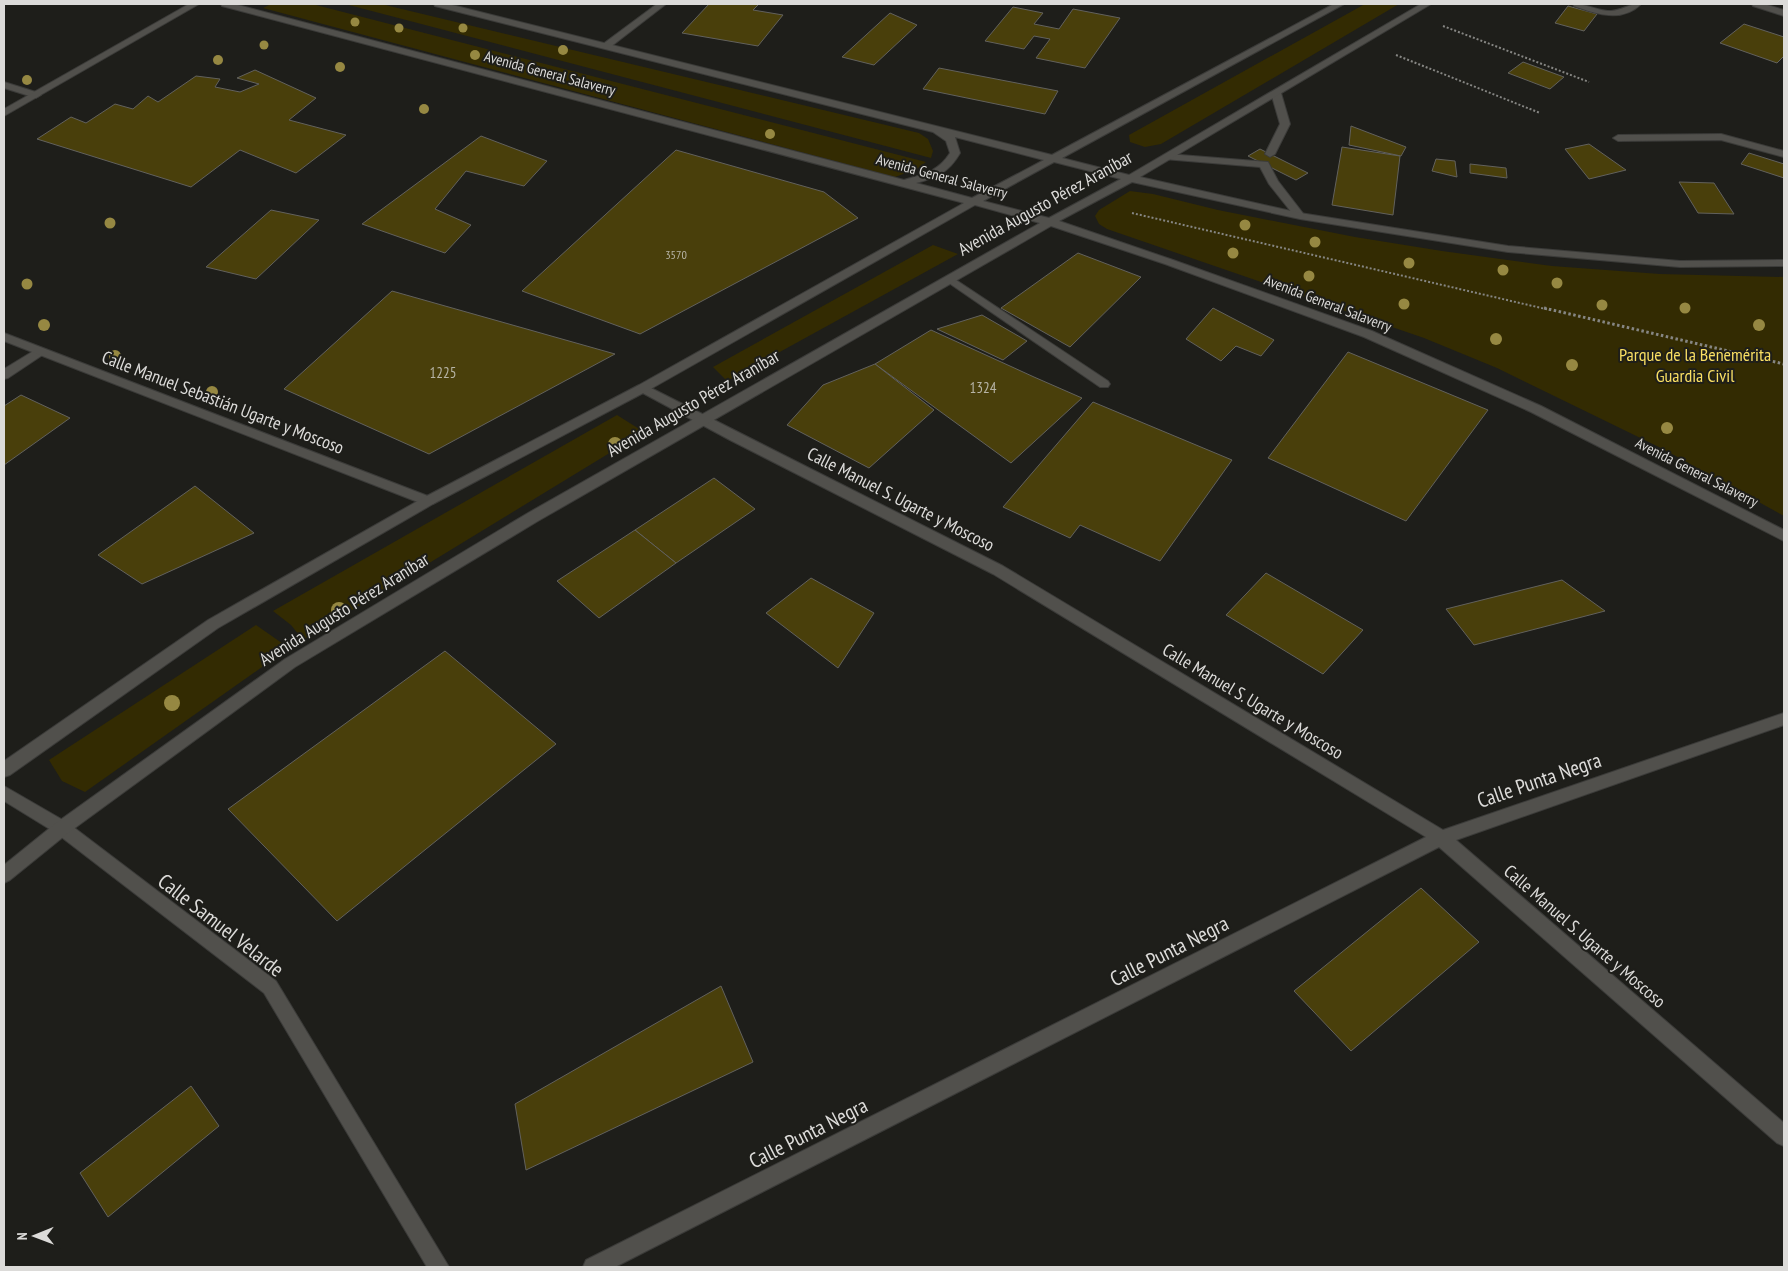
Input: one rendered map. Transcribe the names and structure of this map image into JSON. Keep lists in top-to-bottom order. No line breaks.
{"streets":{"main road":["Avenida General Salaverry","Avenida Augusto Pérez Araníbar","Calle Manuel Sebastián Ugarte y Moscoso","Calle Manuel S. Ugarte y Moscoso","Calle Punta Negra","Calle Samuel Velarde"]},"crossings":[["Avenida General Salaverry","Avenida Augusto Pérez Araníbar"],["Avenida Augusto Pérez Araníbar","Calle Manuel Sebastián Ugarte y Moscoso"],["Avenida Augusto Pérez Araníbar","Calle Manuel S. Ugarte y Moscoso"],["Avenida Augusto Pérez Araníbar","Calle Samuel Velarde"],["Calle Manuel S. Ugarte y Moscoso","Calle Punta Negra"]],"parks":["Parque de la Benemérita Guardia Civil"],"house_numbers":["3570","1225","1324"],"north":"left"}
